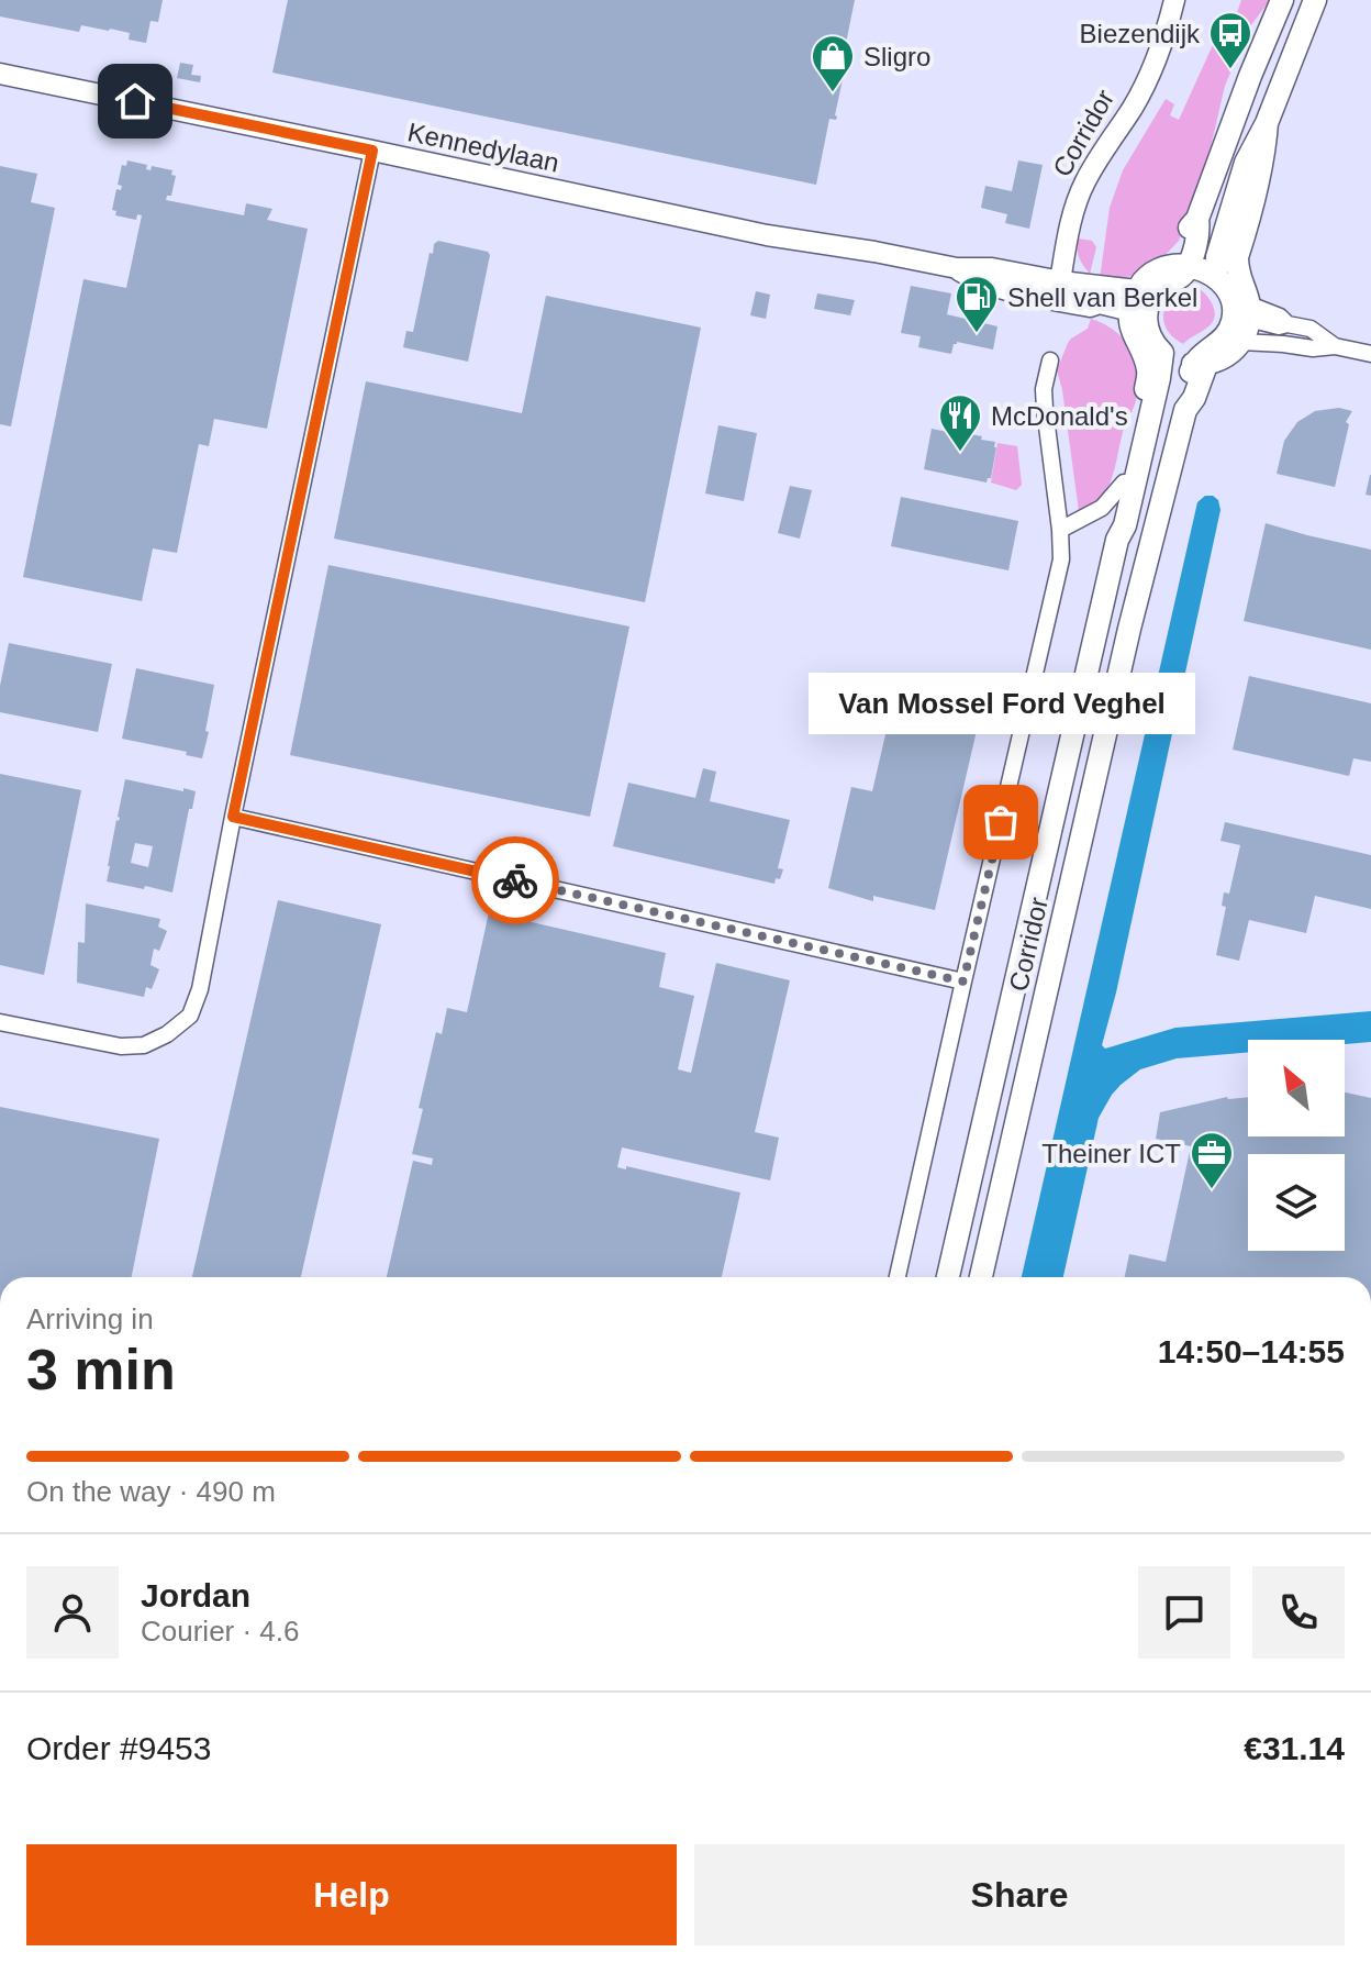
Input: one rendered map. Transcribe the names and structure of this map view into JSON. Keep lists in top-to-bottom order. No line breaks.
{"streets":{"main road":["Corridor"],"street":["Kennedylaan"]},"crossings":[["Corridor","Kennedylaan"]],"places":{"bus stop":["Biezendijk"],"shop":["Sligro"],"fuel station":["Shell van Berkel"],"restaurant":["McDonald's"],"other":["Van Mossel Ford Veghel"],"office":["Theiner ICT"]},"north":"top left","page":{"bubble":"Van Mossel Ford Veghel","heading":["3 min","Arriving in","14:50–14:55"],"panel":["Jordan","Courier · 4.6","Order #9453","€31.14"],"bar":"On the way · 490 m","buttons":["Help","Share"]}}
